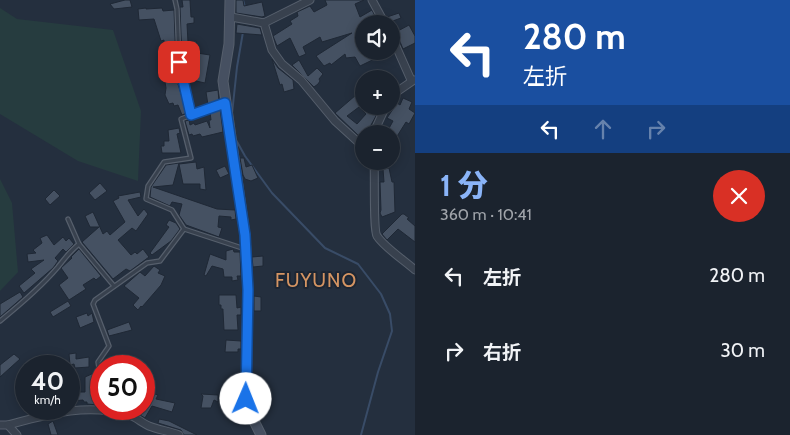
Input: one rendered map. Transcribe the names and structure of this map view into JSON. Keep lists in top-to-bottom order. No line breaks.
{"districts":["FUYUNO"],"page":{"turn":["280 m","左折"],"map_buttons":["+","−"],"heading":["1 分","360 m · 10:41"],"list":[{"name":"左折","value":"280 m"},{"name":"右折","value":"30 m"}],"speed":"40 km/h","limit":"50"}}
